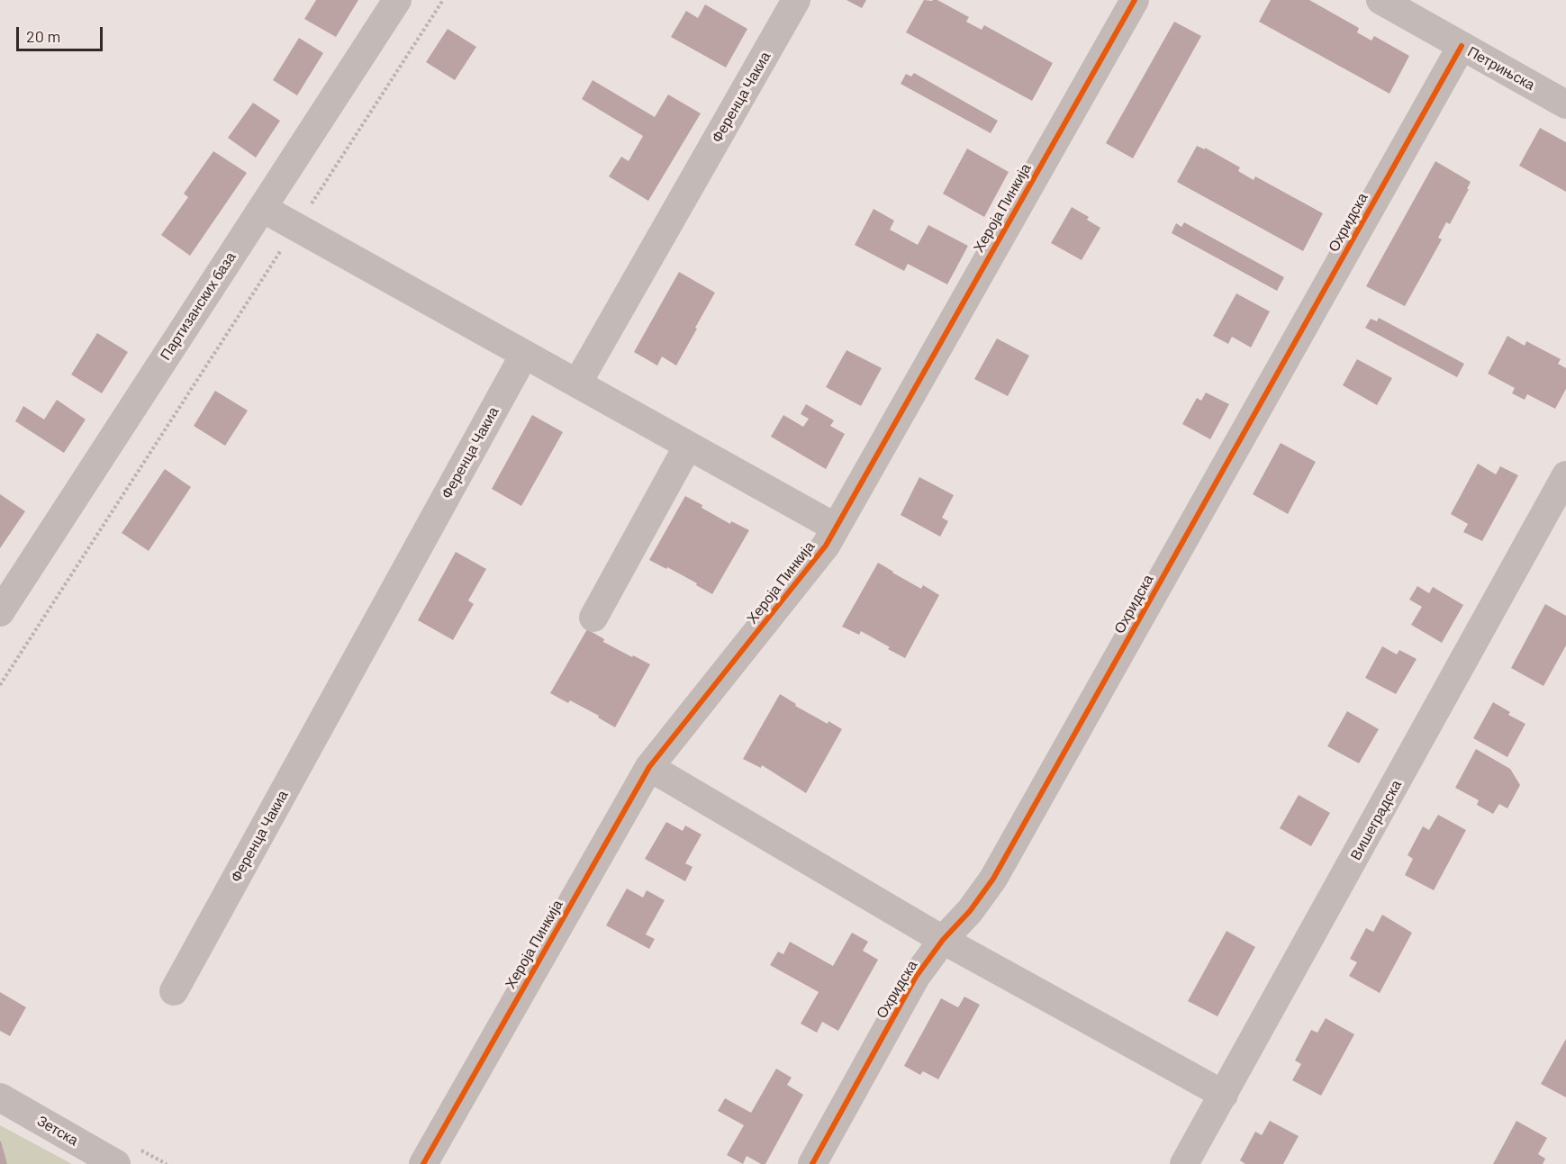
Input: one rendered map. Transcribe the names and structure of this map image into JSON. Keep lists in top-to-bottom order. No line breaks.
{"streets":{"street":["Петрињска","Ференца Чакиа","Хероја Пинкија","Охридска","Партизанских база","Вишеградска","Зетска"]},"crossings":[["Петрињска","Охридска"]],"scale_bar":"20 m"}
